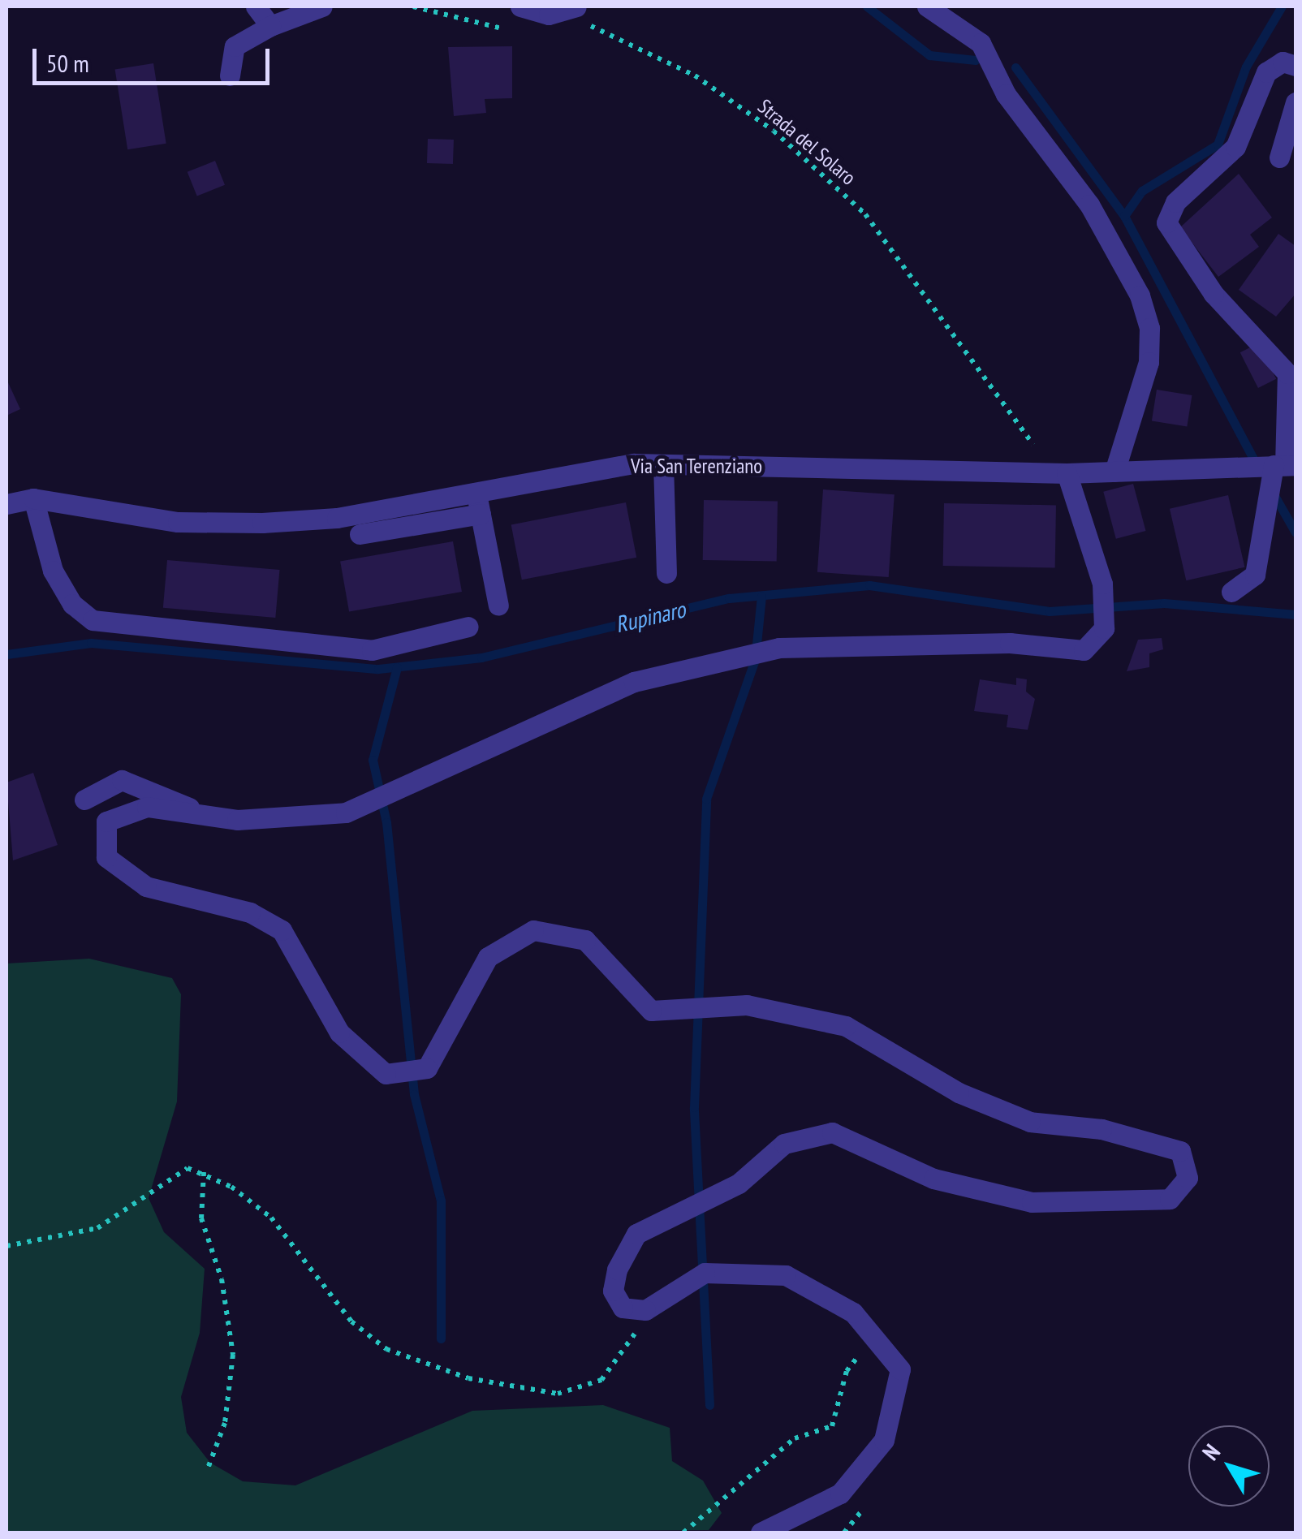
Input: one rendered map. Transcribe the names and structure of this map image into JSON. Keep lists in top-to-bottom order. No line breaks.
{"streets":{"street":["Via San Terenziano"],"path":["Strada del Solaro"]},"crossings":[["Strada del Solaro","Via San Terenziano"]],"water":["Rupinaro"],"scale_bar":"50 m","north":"top left"}
